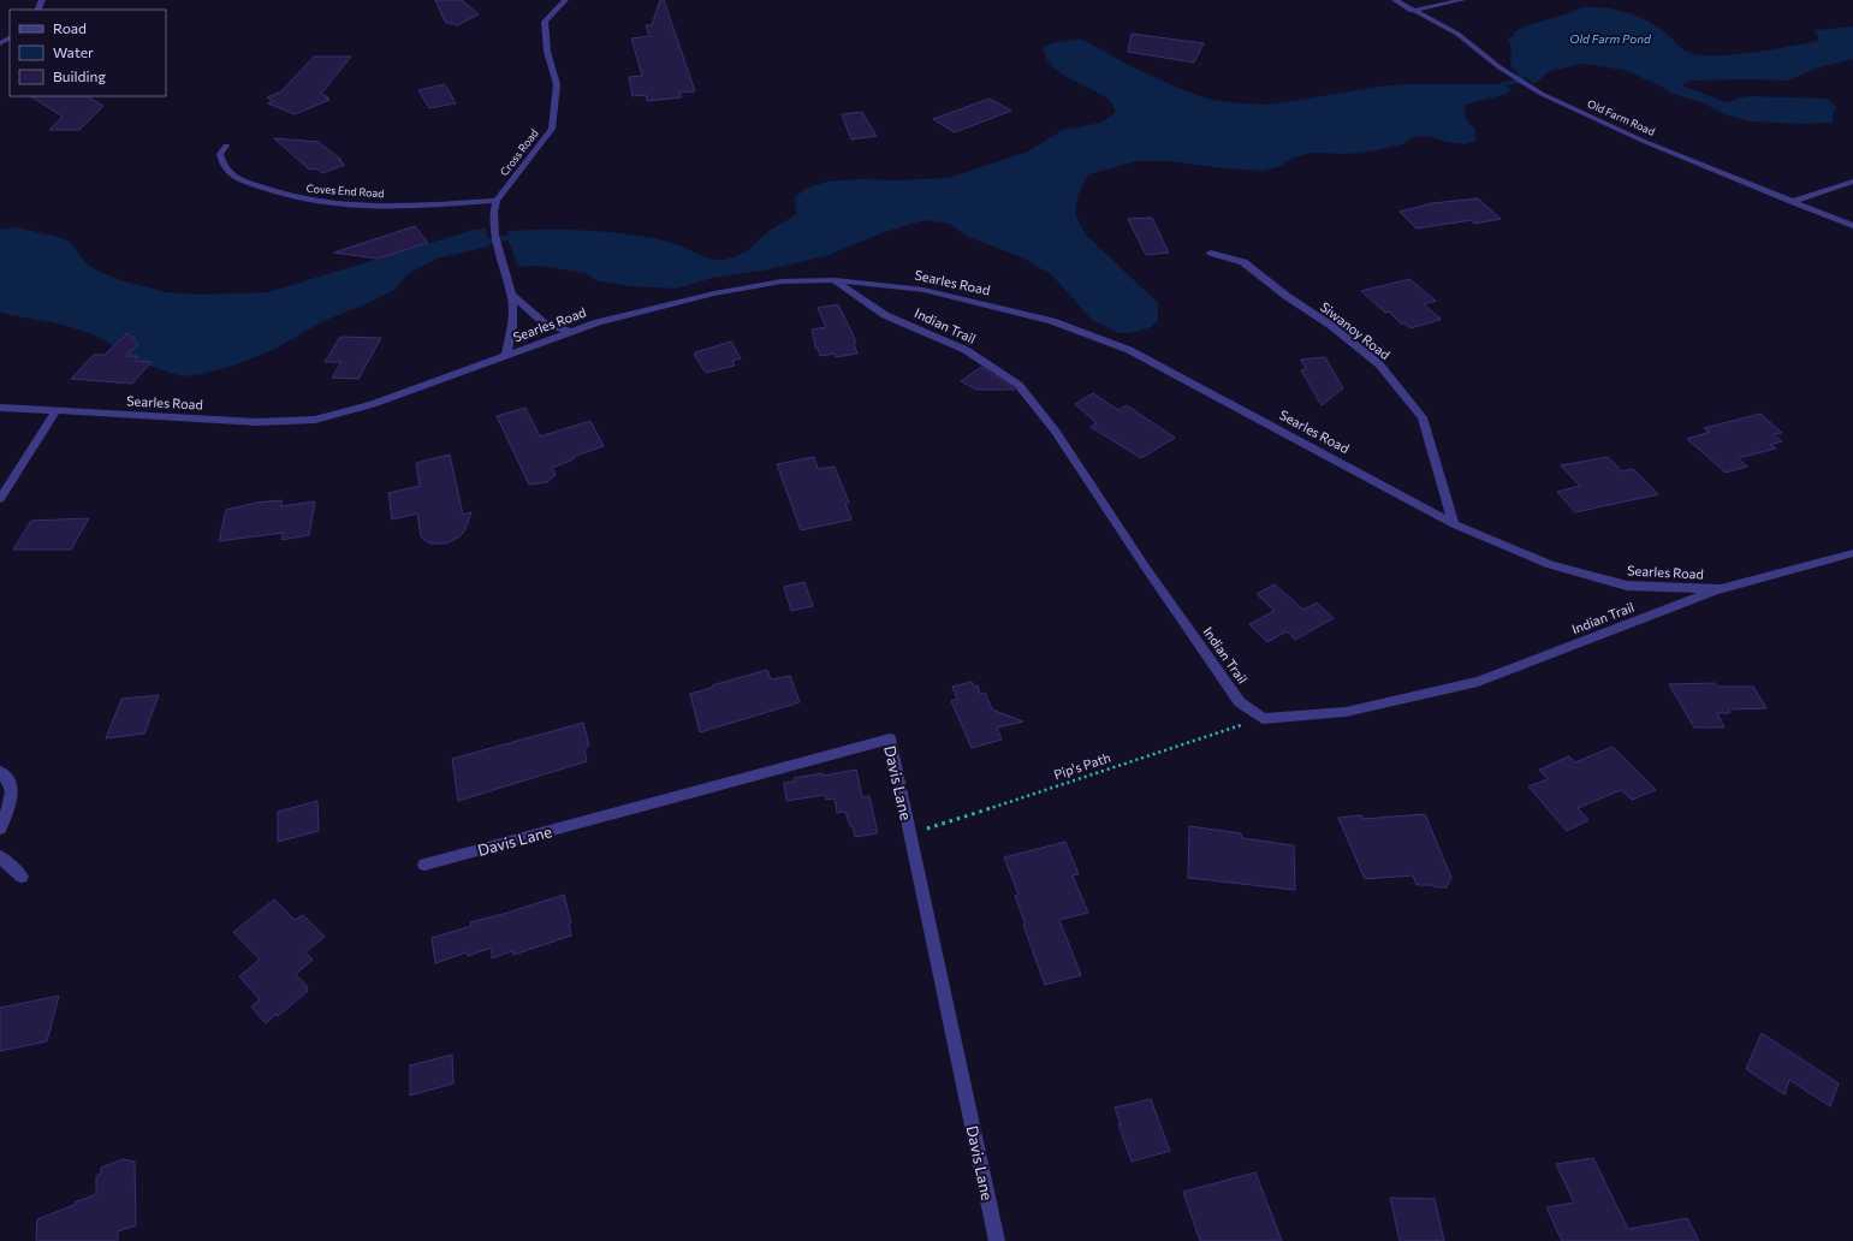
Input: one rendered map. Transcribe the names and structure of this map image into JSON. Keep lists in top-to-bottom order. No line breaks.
{"streets":{"street":["Old Farm Road","Cross Road","Coves End Road","Searles Road","Indian Trail","Siwanoy Road","Davis Lane"],"path":["Pip's Path"]},"crossings":[["Cross Road","Coves End Road"],["Cross Road","Searles Road"],["Searles Road","Indian Trail"],["Searles Road","Siwanoy Road"],["Indian Trail","Pip's Path"],["Pip's Path","Davis Lane"]],"water":["Old Farm Pond"],"legend":["Road","Water","Building"]}
